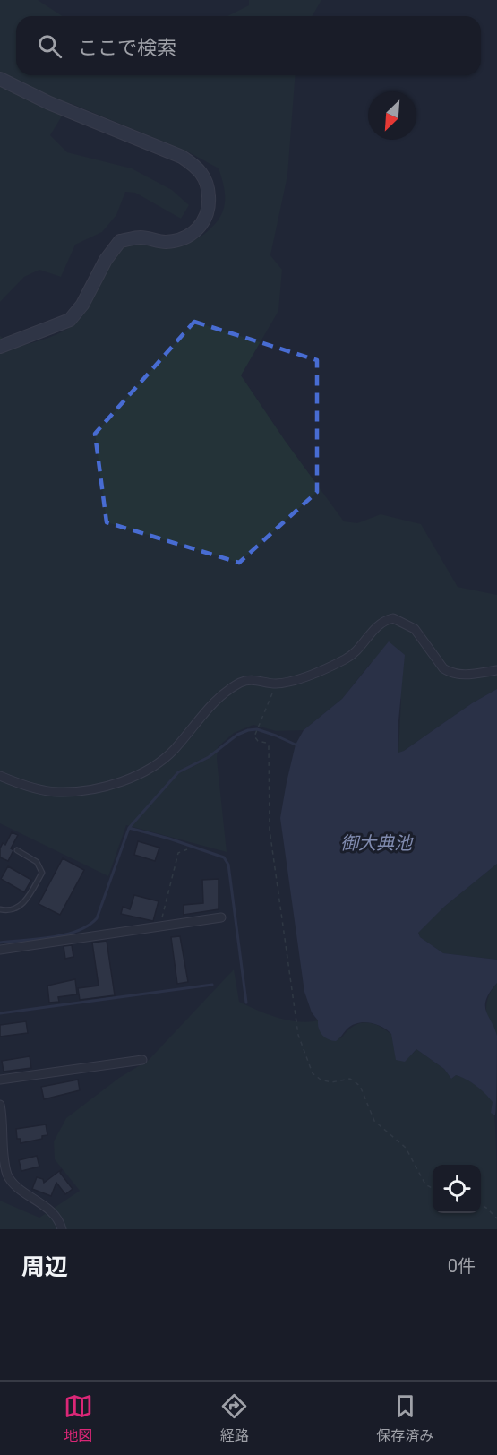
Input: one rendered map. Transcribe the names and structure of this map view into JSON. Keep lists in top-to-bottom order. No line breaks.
{"water":["御大典池"],"north":"bottom left","page":{"search":"ここで検索","heading":["周辺","0件"],"nav":["地図","経路","保存済み"]}}
